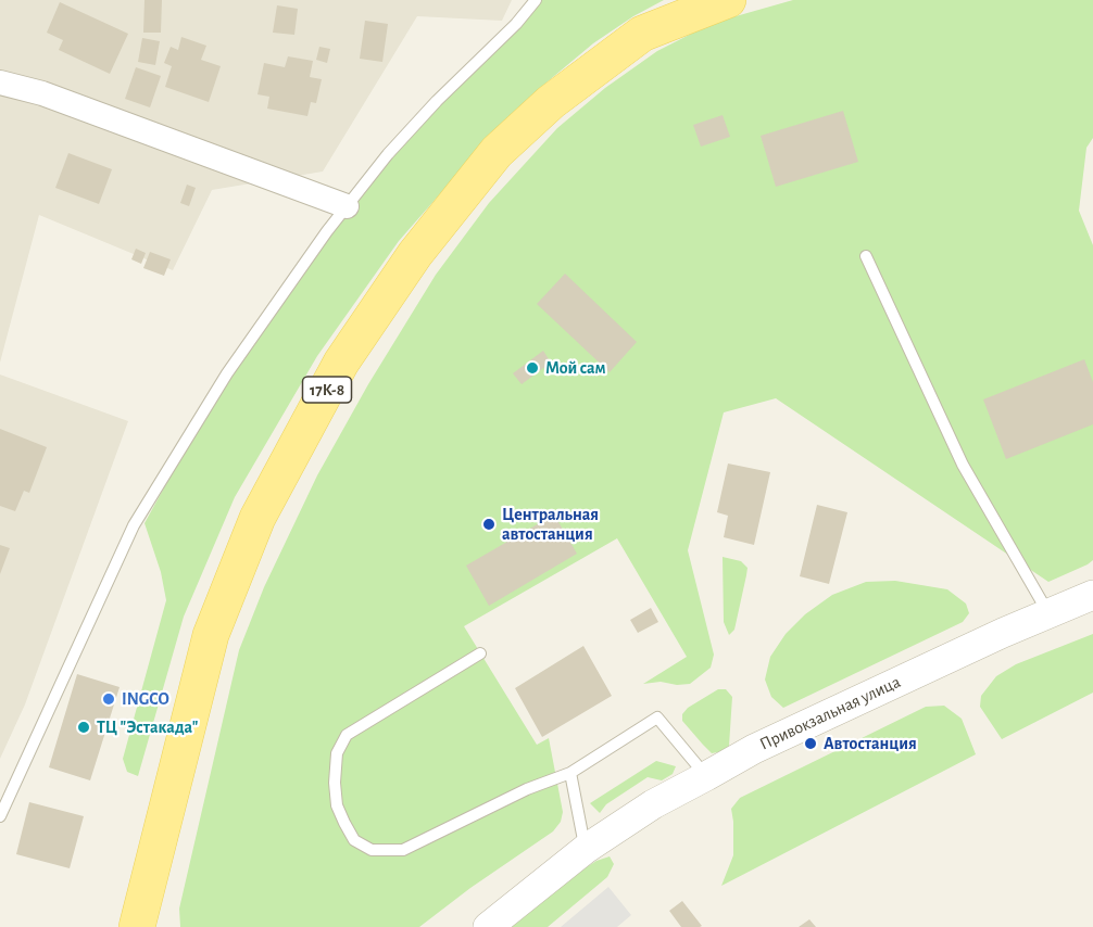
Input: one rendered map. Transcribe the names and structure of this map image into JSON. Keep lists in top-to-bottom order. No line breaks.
{"streets":{"main road":["17К-8"],"street":["Привокзальная улица"]},"places":["Мой сам","Центральная автостанция","INGCO","ТЦ \"Эстакада\"","Автостанция"]}
